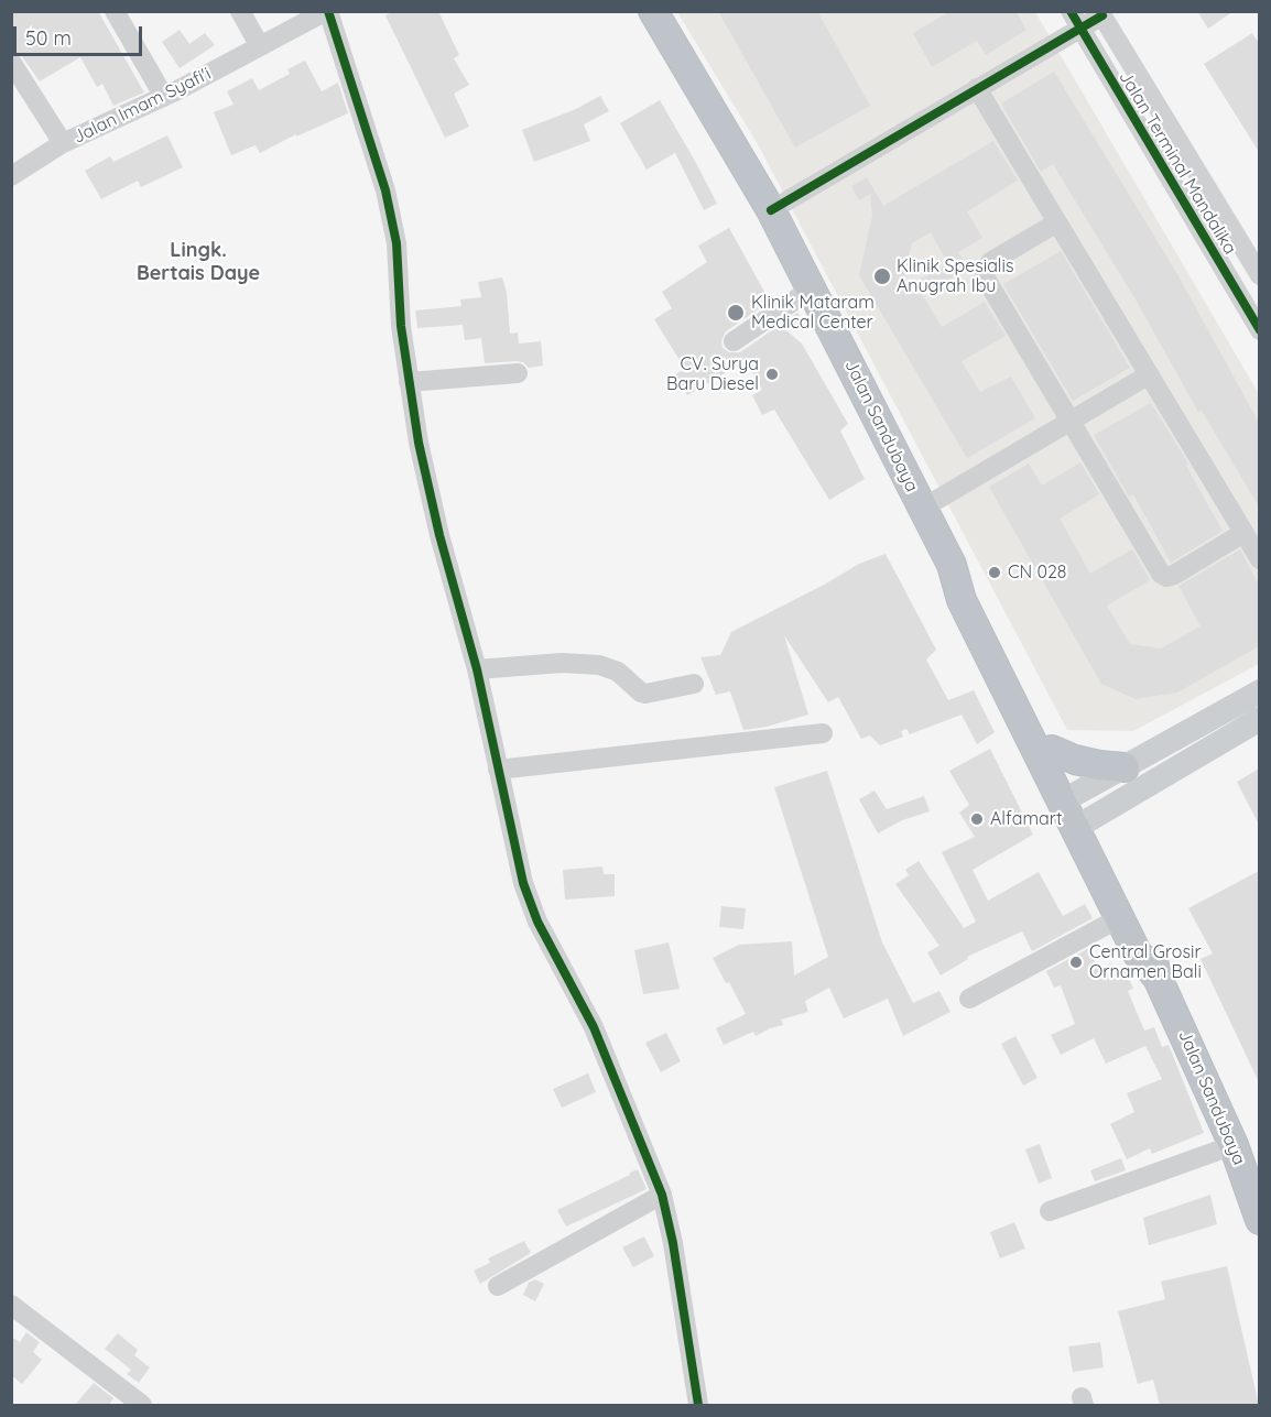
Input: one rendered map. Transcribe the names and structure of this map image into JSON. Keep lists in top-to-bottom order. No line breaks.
{"streets":{"highway":["Jalan Sandubaya"],"street":["Jalan Imam Syafi'i","Jalan Terminal Mandalika"]},"districts":["Lingk. Bertais Daye"],"places":["Klinik Spesialis Anugrah Ibu","Klinik Mataram Medical Center","CV. Surya Baru Diesel","CN 028","Alfamart","Central Grosir Ornamen Bali"],"scale_bar":"50 m"}
